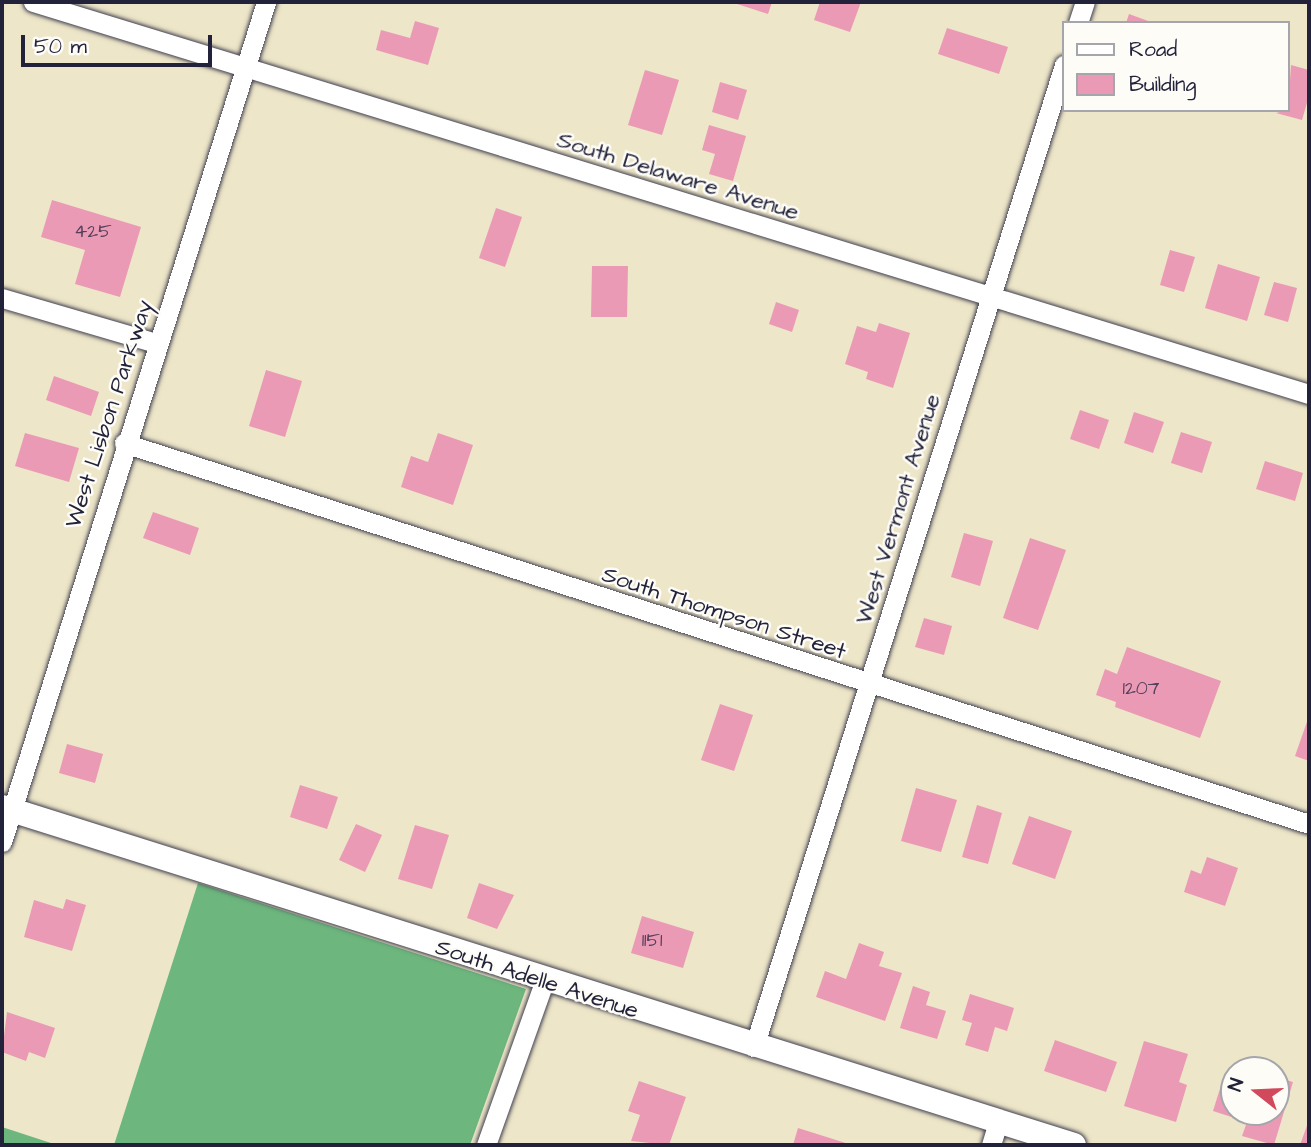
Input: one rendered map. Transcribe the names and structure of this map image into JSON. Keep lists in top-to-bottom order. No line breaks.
{"streets":{"street":["South Delaware Avenue","West Lisbon Parkway","West Vermont Avenue","South Thompson Street","South Adelle Avenue"]},"crossings":[["South Delaware Avenue","West Lisbon Parkway"],["South Delaware Avenue","West Vermont Avenue"],["West Lisbon Parkway","South Thompson Street"],["West Lisbon Parkway","South Adelle Avenue"],["West Vermont Avenue","South Thompson Street"],["West Vermont Avenue","South Adelle Avenue"]],"house_numbers":["425","1207","1151"],"legend":["Road","Building"],"scale_bar":"50 m","north":"left"}
